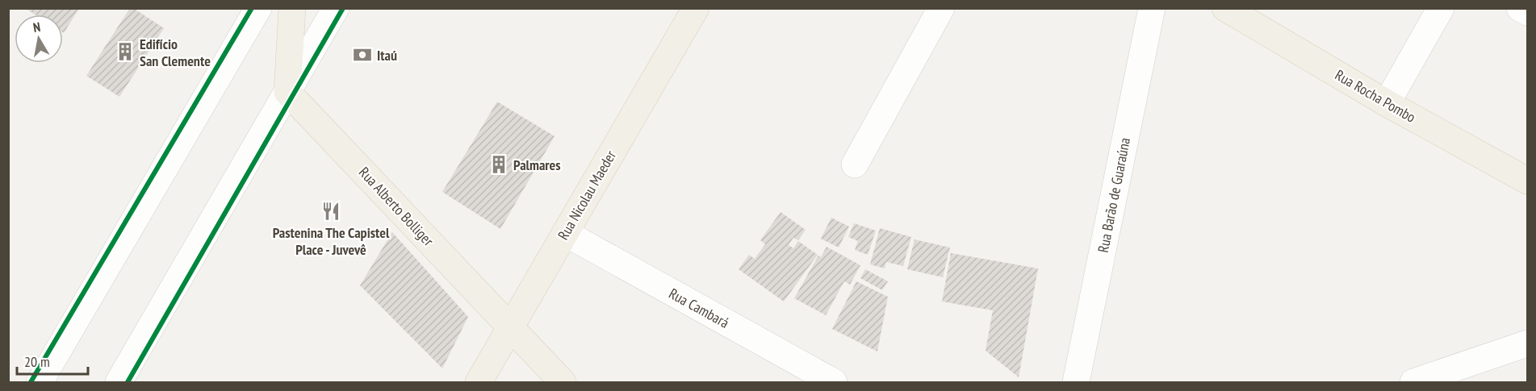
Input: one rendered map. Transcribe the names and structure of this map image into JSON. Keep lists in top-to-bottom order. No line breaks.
{"streets":{"main road":["Rua Rocha Pombo","Rua Nicolau Maeder","Rua Alberto Bolliger"],"street":["Rua Barão de Guaraúna","Rua Cambará"]},"crossings":[["Rua Nicolau Maeder","Rua Alberto Bolliger"],["Rua Nicolau Maeder","Rua Cambará"]],"places":{"building":["Edifício San Clemente","Palmares"],"bank":["Itaú"],"restaurant":["Pastenina The Capistel Place - Juvevê"]},"scale_bar":"20 m","north":"top"}
